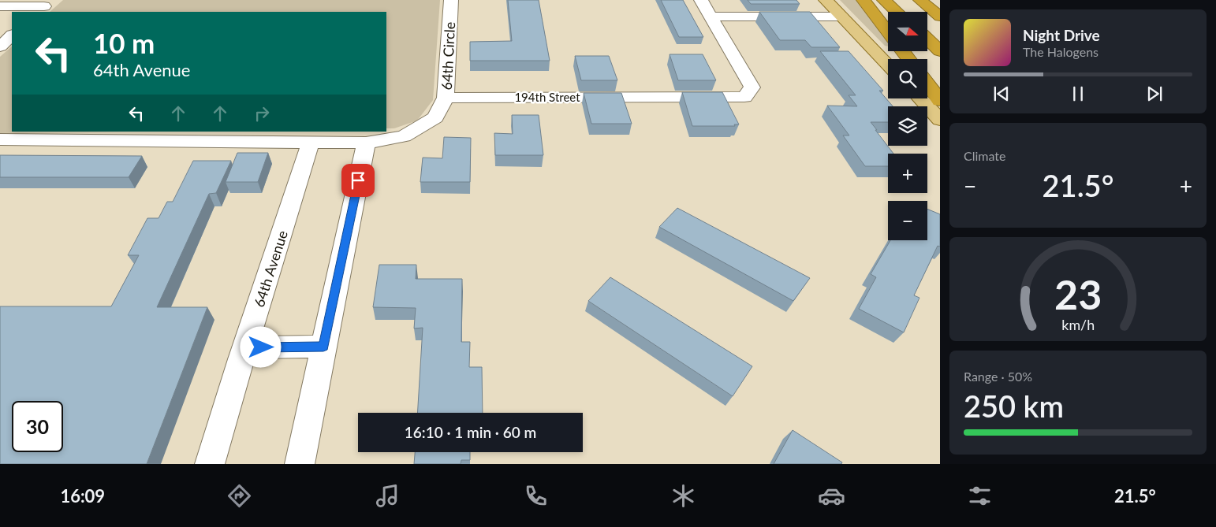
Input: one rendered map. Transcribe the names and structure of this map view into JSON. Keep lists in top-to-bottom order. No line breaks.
{"streets":{"street":["64th Circle","194th Street","64th Avenue"]},"crossings":[["64th Circle","194th Street"],["64th Circle","64th Avenue"]],"north":"right","page":{"map_buttons":["+","−"],"turn":["10 m","64th Avenue"],"song":["Night Drive","The Halogens"],"tile":["Climate",["Range · 50%","250 km"]],"heat":["−","21.5°","+"],"limit":"30","trip":"16:10 · 1 min · 60 m","tabs":["16:09","21.5°"],"gauge":["23","km/h"]}}
